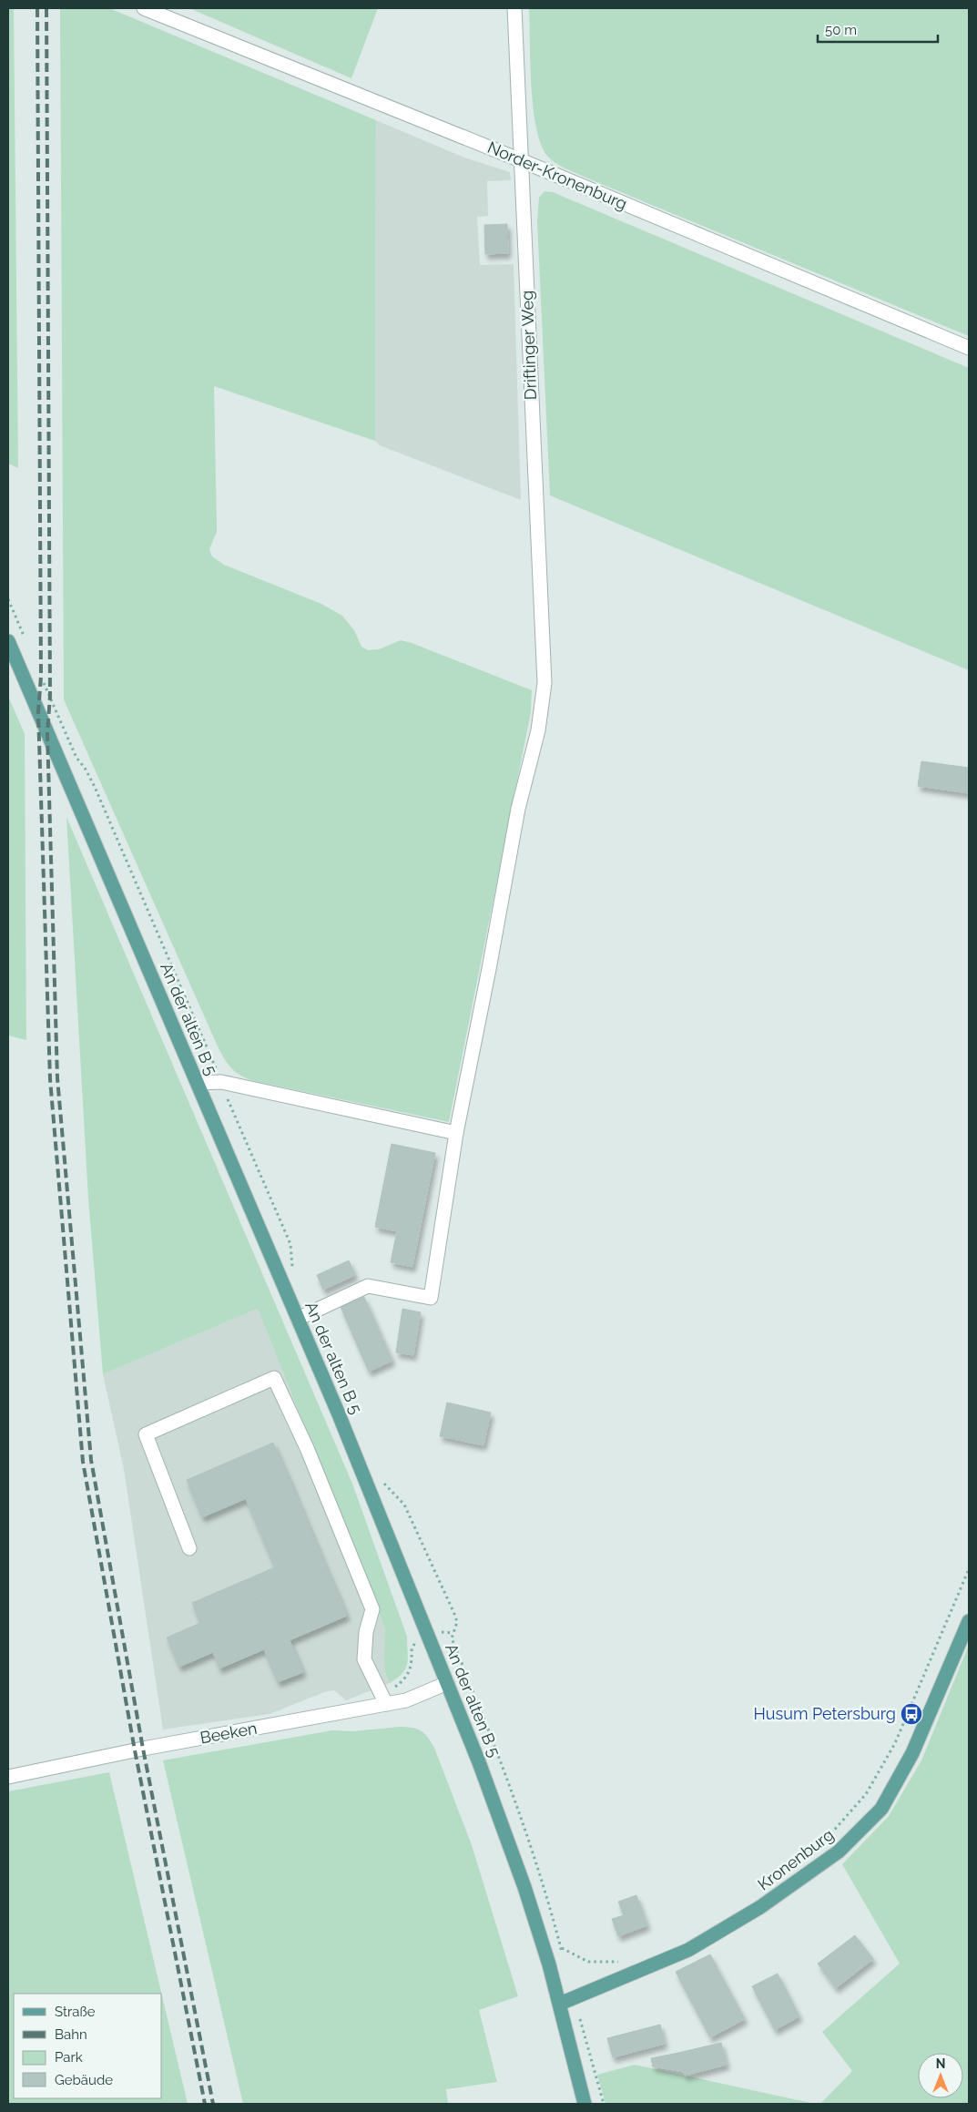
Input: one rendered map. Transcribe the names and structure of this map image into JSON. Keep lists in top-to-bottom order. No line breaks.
{"streets":{"main road":["An der alten B 5","Kronenburg"],"street":["Norder-Kronenburg","Driftinger Weg","Beeken"]},"crossings":[["Norder-Kronenburg","Driftinger Weg"],["Driftinger Weg","An der alten B 5"],["An der alten B 5","Beeken"],["An der alten B 5","Kronenburg"]],"places":{"bus stop":["Husum Petersburg"]},"legend":["Straße","Bahn","Park","Gebäude"],"scale_bar":"50 m","north":"top"}
